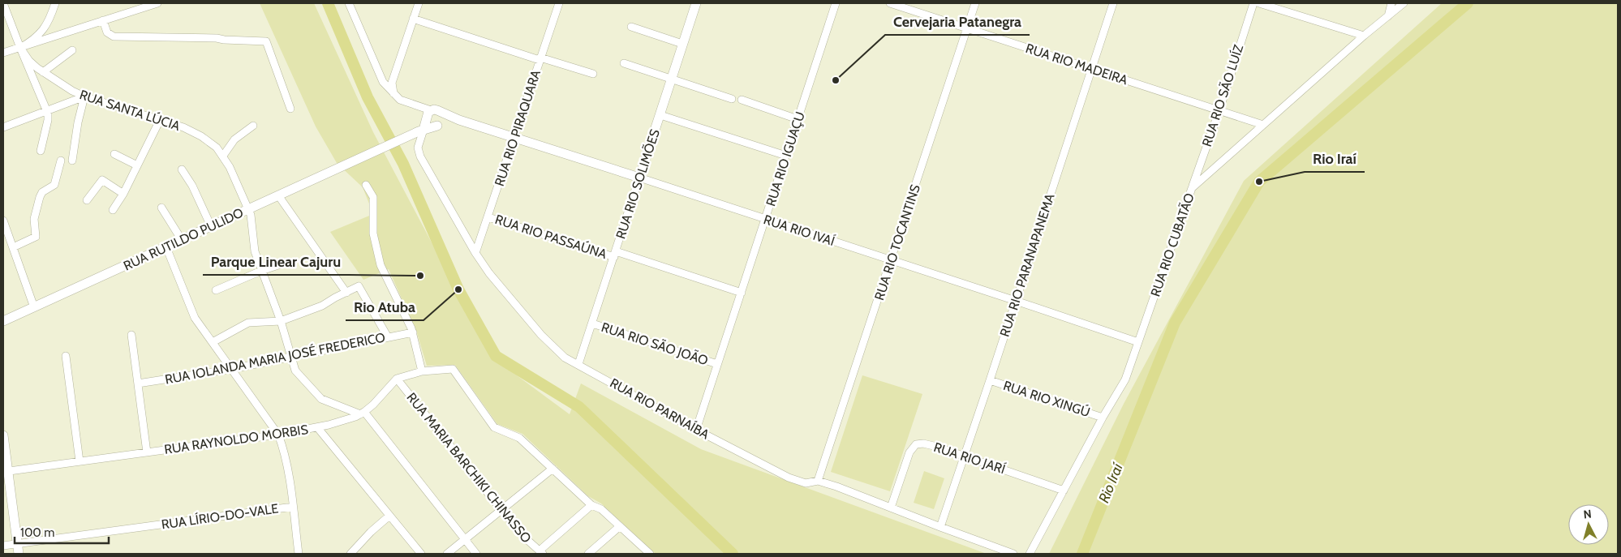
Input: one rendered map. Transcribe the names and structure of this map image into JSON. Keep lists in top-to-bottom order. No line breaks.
{"streets":{"street":["RUA RIO MADEIRA","RUA RIO SÃO LUÍZ","RUA SANTA LÚCIA","RUA RIO PIRAQUARA","RUA RIO IGUAÇU","RUA RIO SOLIMÕES","RUA RIO IVAÍ","RUA RIO PASSAÚNA","RUA RUTILDO PULIDO","RUA RIO TOCANTINS","RUA RIO CUBATÃO","RUA RIO PARANAPANEMA","RUA RIO SÃO JOÃO","RUA IOLANDA MARIA JOSÉ FREDERICO","RUA RIO XINGÚ","RUA RIO PARNAÍBA","RUA RAYNOLDO MORBIS","RUA RIO JARÍ","RUA MARIA BARCHIKI CHINASSO","RUA LÍRIO-DO-VALE"]},"crossings":[["RUA RIO MADEIRA","RUA RIO SÃO LUÍZ"],["RUA RIO MADEIRA","RUA RIO TOCANTINS"],["RUA RIO MADEIRA","RUA RIO CUBATÃO"],["RUA RIO MADEIRA","RUA RIO PARANAPANEMA"],["RUA RIO SÃO LUÍZ","RUA RIO CUBATÃO"],["RUA SANTA LÚCIA","RUA RUTILDO PULIDO"],["RUA SANTA LÚCIA","RUA IOLANDA MARIA JOSÉ FREDERICO"],["RUA SANTA LÚCIA","RUA RAYNOLDO MORBIS"],["RUA RIO PIRAQUARA","RUA RIO IVAÍ"],["RUA RIO PIRAQUARA","RUA RIO PASSAÚNA"],["RUA RIO PIRAQUARA","RUA RIO PARNAÍBA"],["RUA RIO IGUAÇU","RUA RIO IVAÍ"],["RUA RIO IGUAÇU","RUA RIO PASSAÚNA"],["RUA RIO IGUAÇU","RUA RIO SÃO JOÃO"],["RUA RIO IGUAÇU","RUA RIO PARNAÍBA"],["RUA RIO SOLIMÕES","RUA RIO IVAÍ"],["RUA RIO SOLIMÕES","RUA RIO PASSAÚNA"],["RUA RIO SOLIMÕES","RUA RIO SÃO JOÃO"],["RUA RIO SOLIMÕES","RUA RIO PARNAÍBA"],["RUA RIO IVAÍ","RUA RUTILDO PULIDO"],["RUA RIO IVAÍ","RUA RIO TOCANTINS"],["RUA RIO IVAÍ","RUA RIO CUBATÃO"],["RUA RIO IVAÍ","RUA RIO PARANAPANEMA"],["RUA RIO IVAÍ","RUA RIO PARNAÍBA"],["RUA RIO TOCANTINS","RUA RIO PARNAÍBA"],["RUA RIO CUBATÃO","RUA RIO XINGÚ"],["RUA RIO CUBATÃO","RUA RIO JARÍ"],["RUA RIO PARANAPANEMA","RUA RIO XINGÚ"],["RUA RIO PARANAPANEMA","RUA RIO PARNAÍBA"],["RUA RIO PARANAPANEMA","RUA RIO JARÍ"],["RUA RIO PARNAÍBA","RUA RIO JARÍ"],["RUA RAYNOLDO MORBIS","RUA MARIA BARCHIKI CHINASSO"]],"water":["Rio Iraí"],"places":["Cervejaria Patanegra","Rio Iraí","Parque Linear Cajuru","Rio Atuba"],"scale_bar":"100 m","north":"top"}
